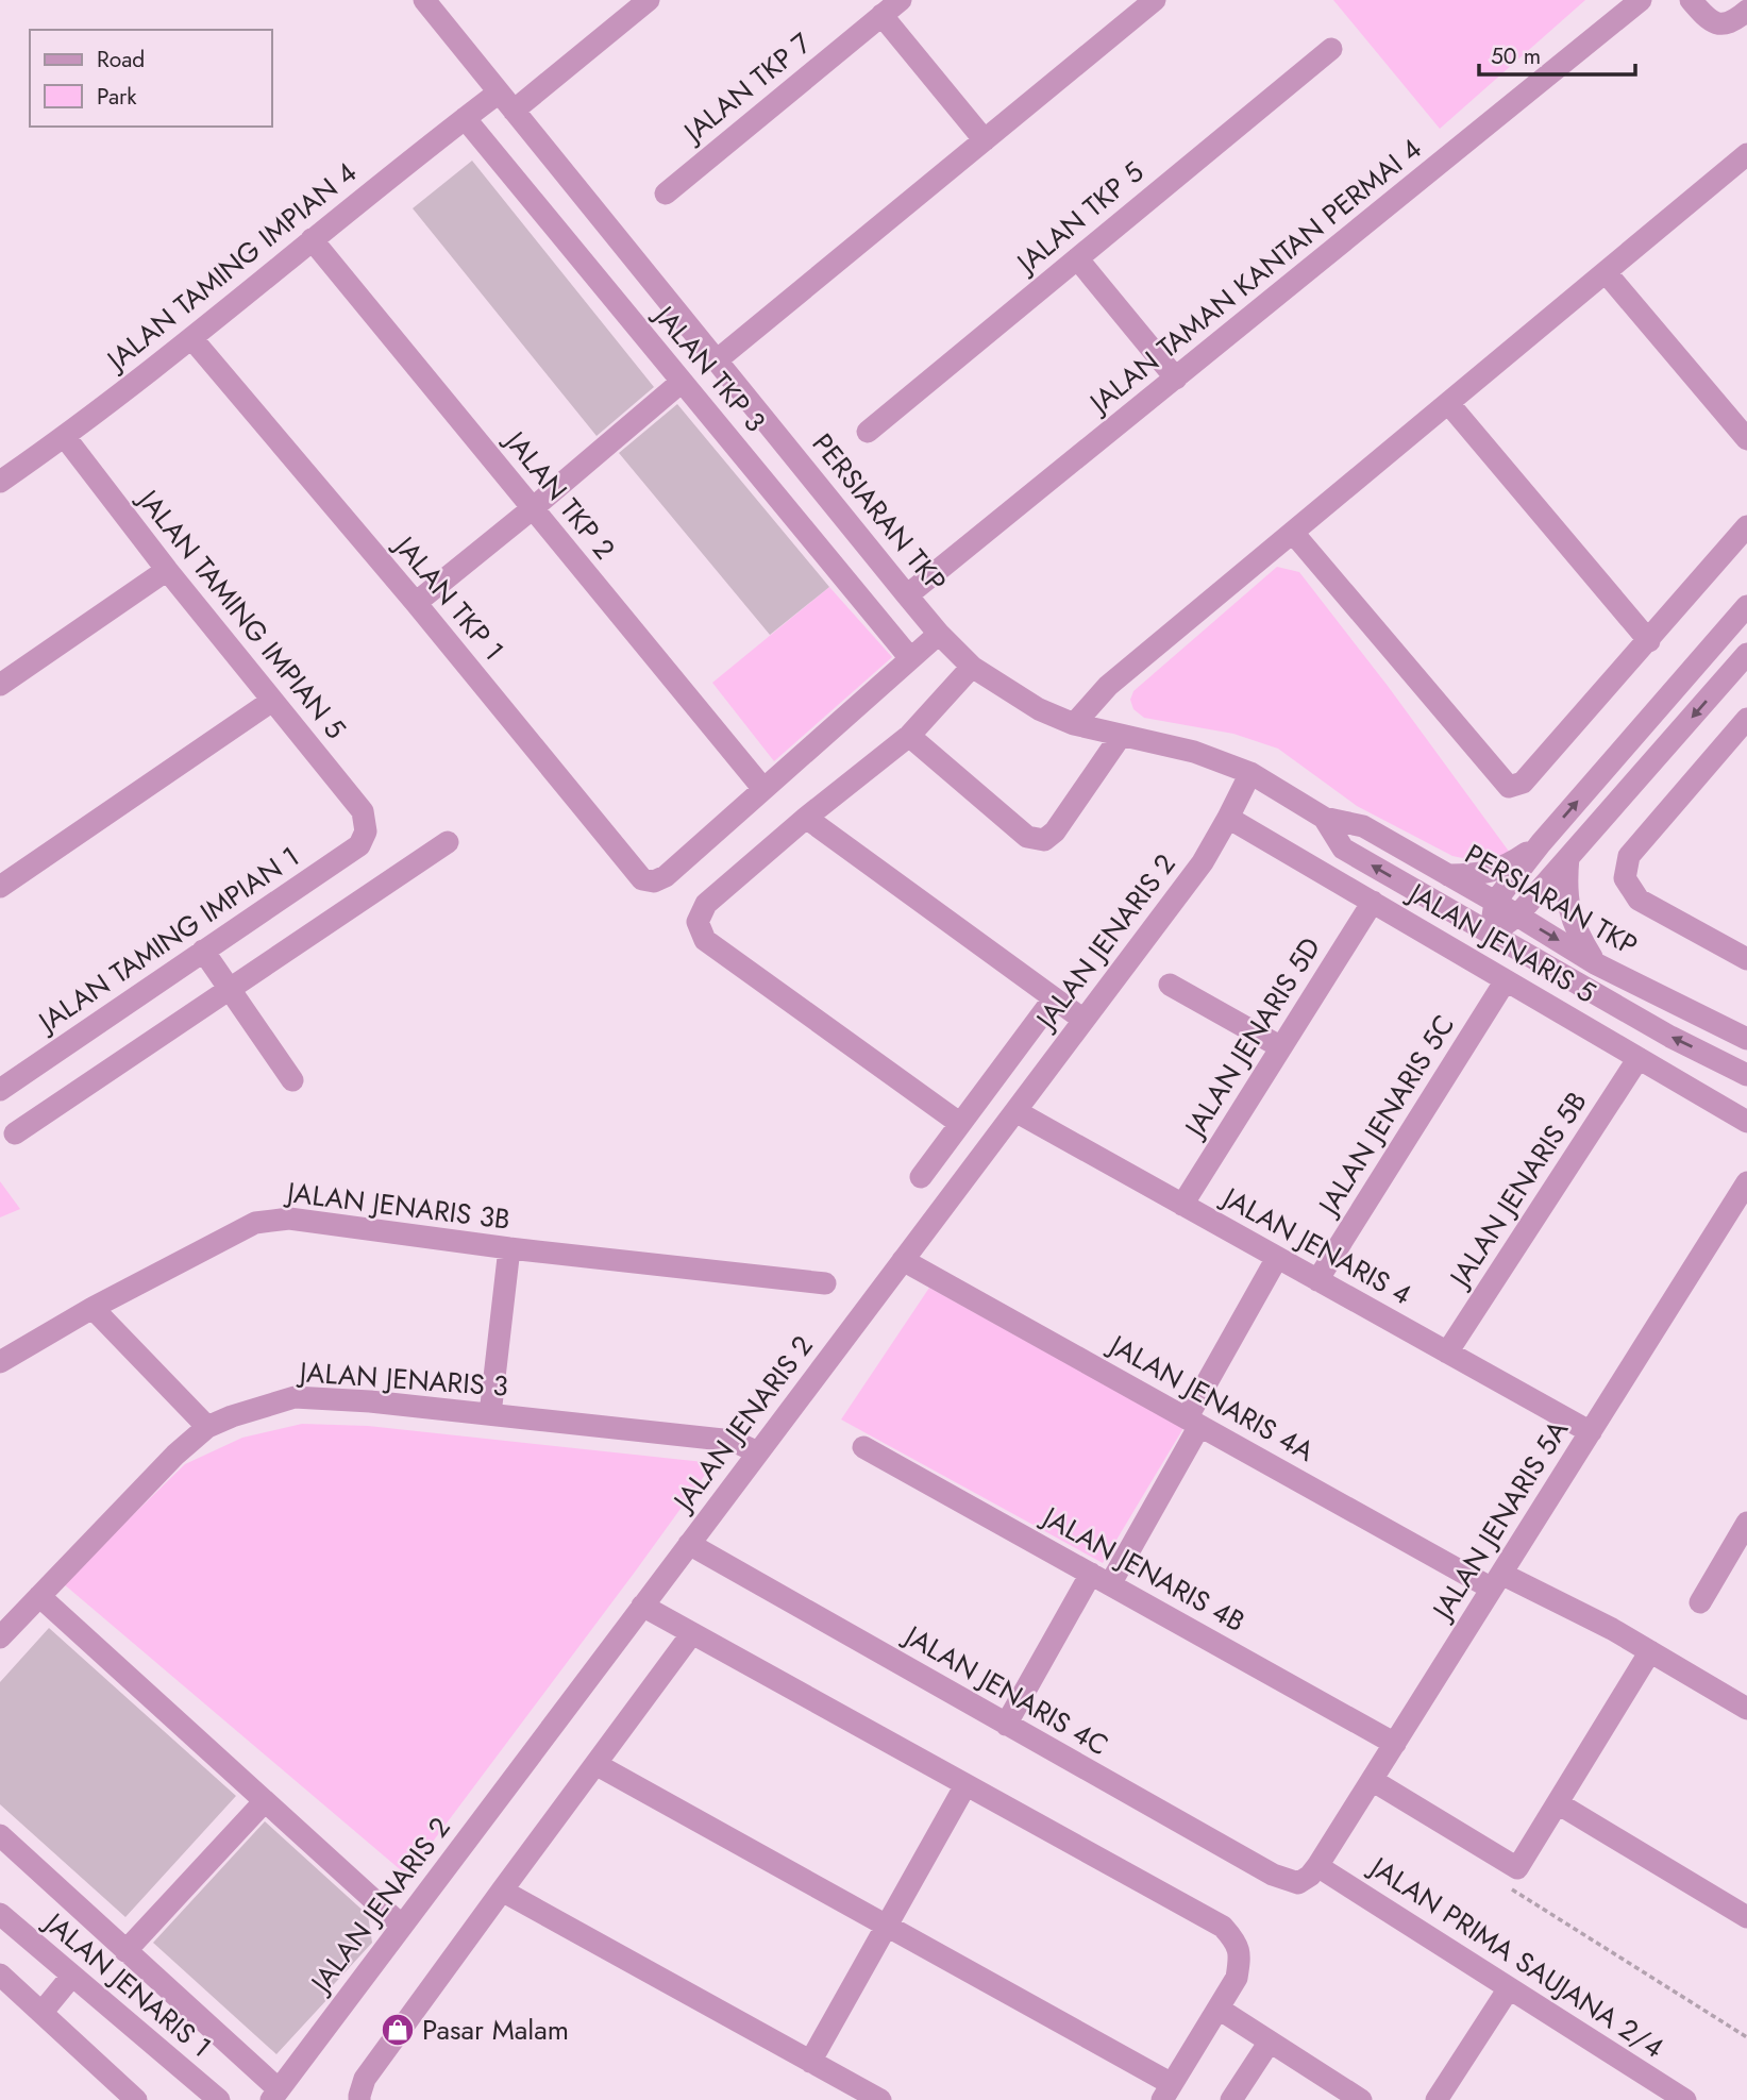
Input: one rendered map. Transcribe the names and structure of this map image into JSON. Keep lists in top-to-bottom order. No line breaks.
{"streets":{"street":["JALAN TKP 7","JALAN TKP 5","JALAN TAMING IMPIAN 4","JALAN TAMAN KANTAN PERMAI 4","JALAN TKP 3","JALAN TKP 2","PERSIARAN TKP","JALAN TKP 1","JALAN TAMING IMPIAN 5","JALAN TAMING IMPIAN 1","JALAN JENARIS 2","JALAN JENARIS 5","JALAN JENARIS 5D","JALAN JENARIS 5C","JALAN JENARIS 5B","JALAN JENARIS 3B","JALAN JENARIS 4","JALAN JENARIS 3","JALAN JENARIS 4A","JALAN JENARIS 5A","JALAN JENARIS 4B","JALAN JENARIS 4C","JALAN PRIMA SAUJANA 2/4","JALAN JENARIS 1"]},"crossings":[["JALAN TAMING IMPIAN 4","JALAN TKP 3"],["JALAN TAMING IMPIAN 4","JALAN TKP 2"],["JALAN TAMING IMPIAN 4","PERSIARAN TKP"],["JALAN TAMING IMPIAN 4","JALAN TKP 1"],["JALAN TAMING IMPIAN 4","JALAN TAMING IMPIAN 5"],["JALAN TAMAN KANTAN PERMAI 4","PERSIARAN TKP"],["JALAN TKP 2","JALAN TKP 1"],["PERSIARAN TKP","JALAN JENARIS 2"],["JALAN TAMING IMPIAN 5","JALAN TAMING IMPIAN 1"],["JALAN JENARIS 2","JALAN JENARIS 5"],["JALAN JENARIS 2","JALAN JENARIS 4"],["JALAN JENARIS 2","JALAN JENARIS 3"],["JALAN JENARIS 2","JALAN JENARIS 4A"],["JALAN JENARIS 2","JALAN JENARIS 4C"],["JALAN JENARIS 5","JALAN JENARIS 5D"],["JALAN JENARIS 5","JALAN JENARIS 5C"],["JALAN JENARIS 5","JALAN JENARIS 5B"],["JALAN JENARIS 5D","JALAN JENARIS 4"],["JALAN JENARIS 5C","JALAN JENARIS 4"],["JALAN JENARIS 5B","JALAN JENARIS 4"],["JALAN JENARIS 4","JALAN JENARIS 5A"],["JALAN JENARIS 4A","JALAN JENARIS 5A"],["JALAN JENARIS 5A","JALAN JENARIS 4B"],["JALAN JENARIS 5A","JALAN JENARIS 4C"],["JALAN JENARIS 5A","JALAN PRIMA SAUJANA 2/4"]],"places":{"shop":["Pasar Malam"]},"legend":["Road","Park"],"scale_bar":"50 m"}
